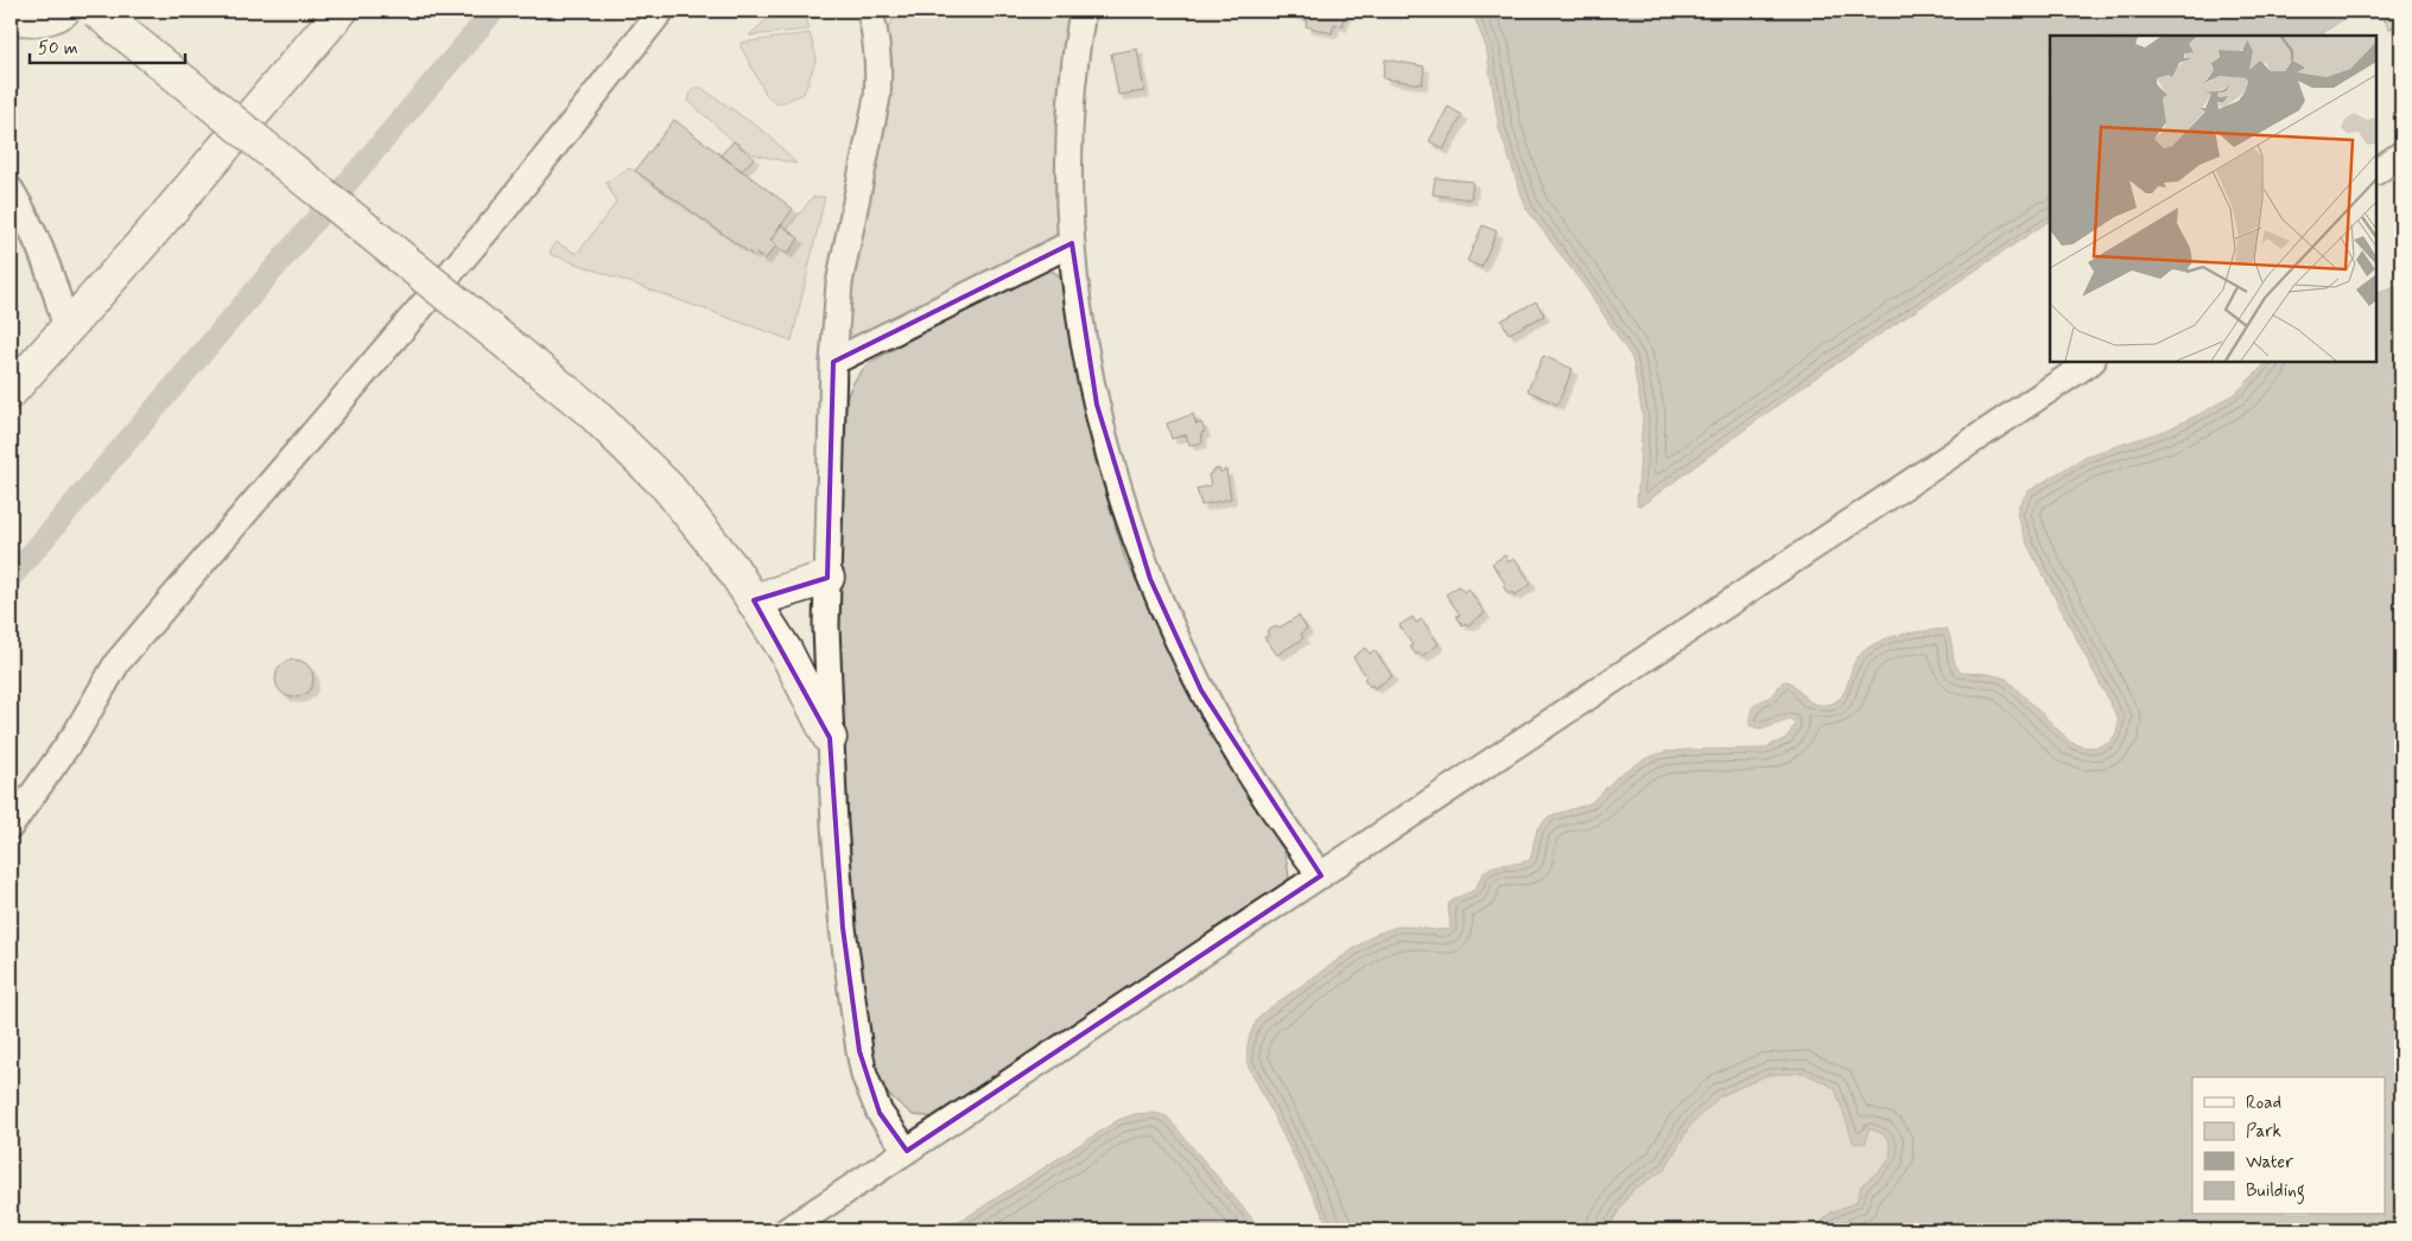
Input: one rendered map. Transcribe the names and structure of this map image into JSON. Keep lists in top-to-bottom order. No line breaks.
{"legend":["Road","Park","Water","Building"],"scale_bar":"50 m"}
